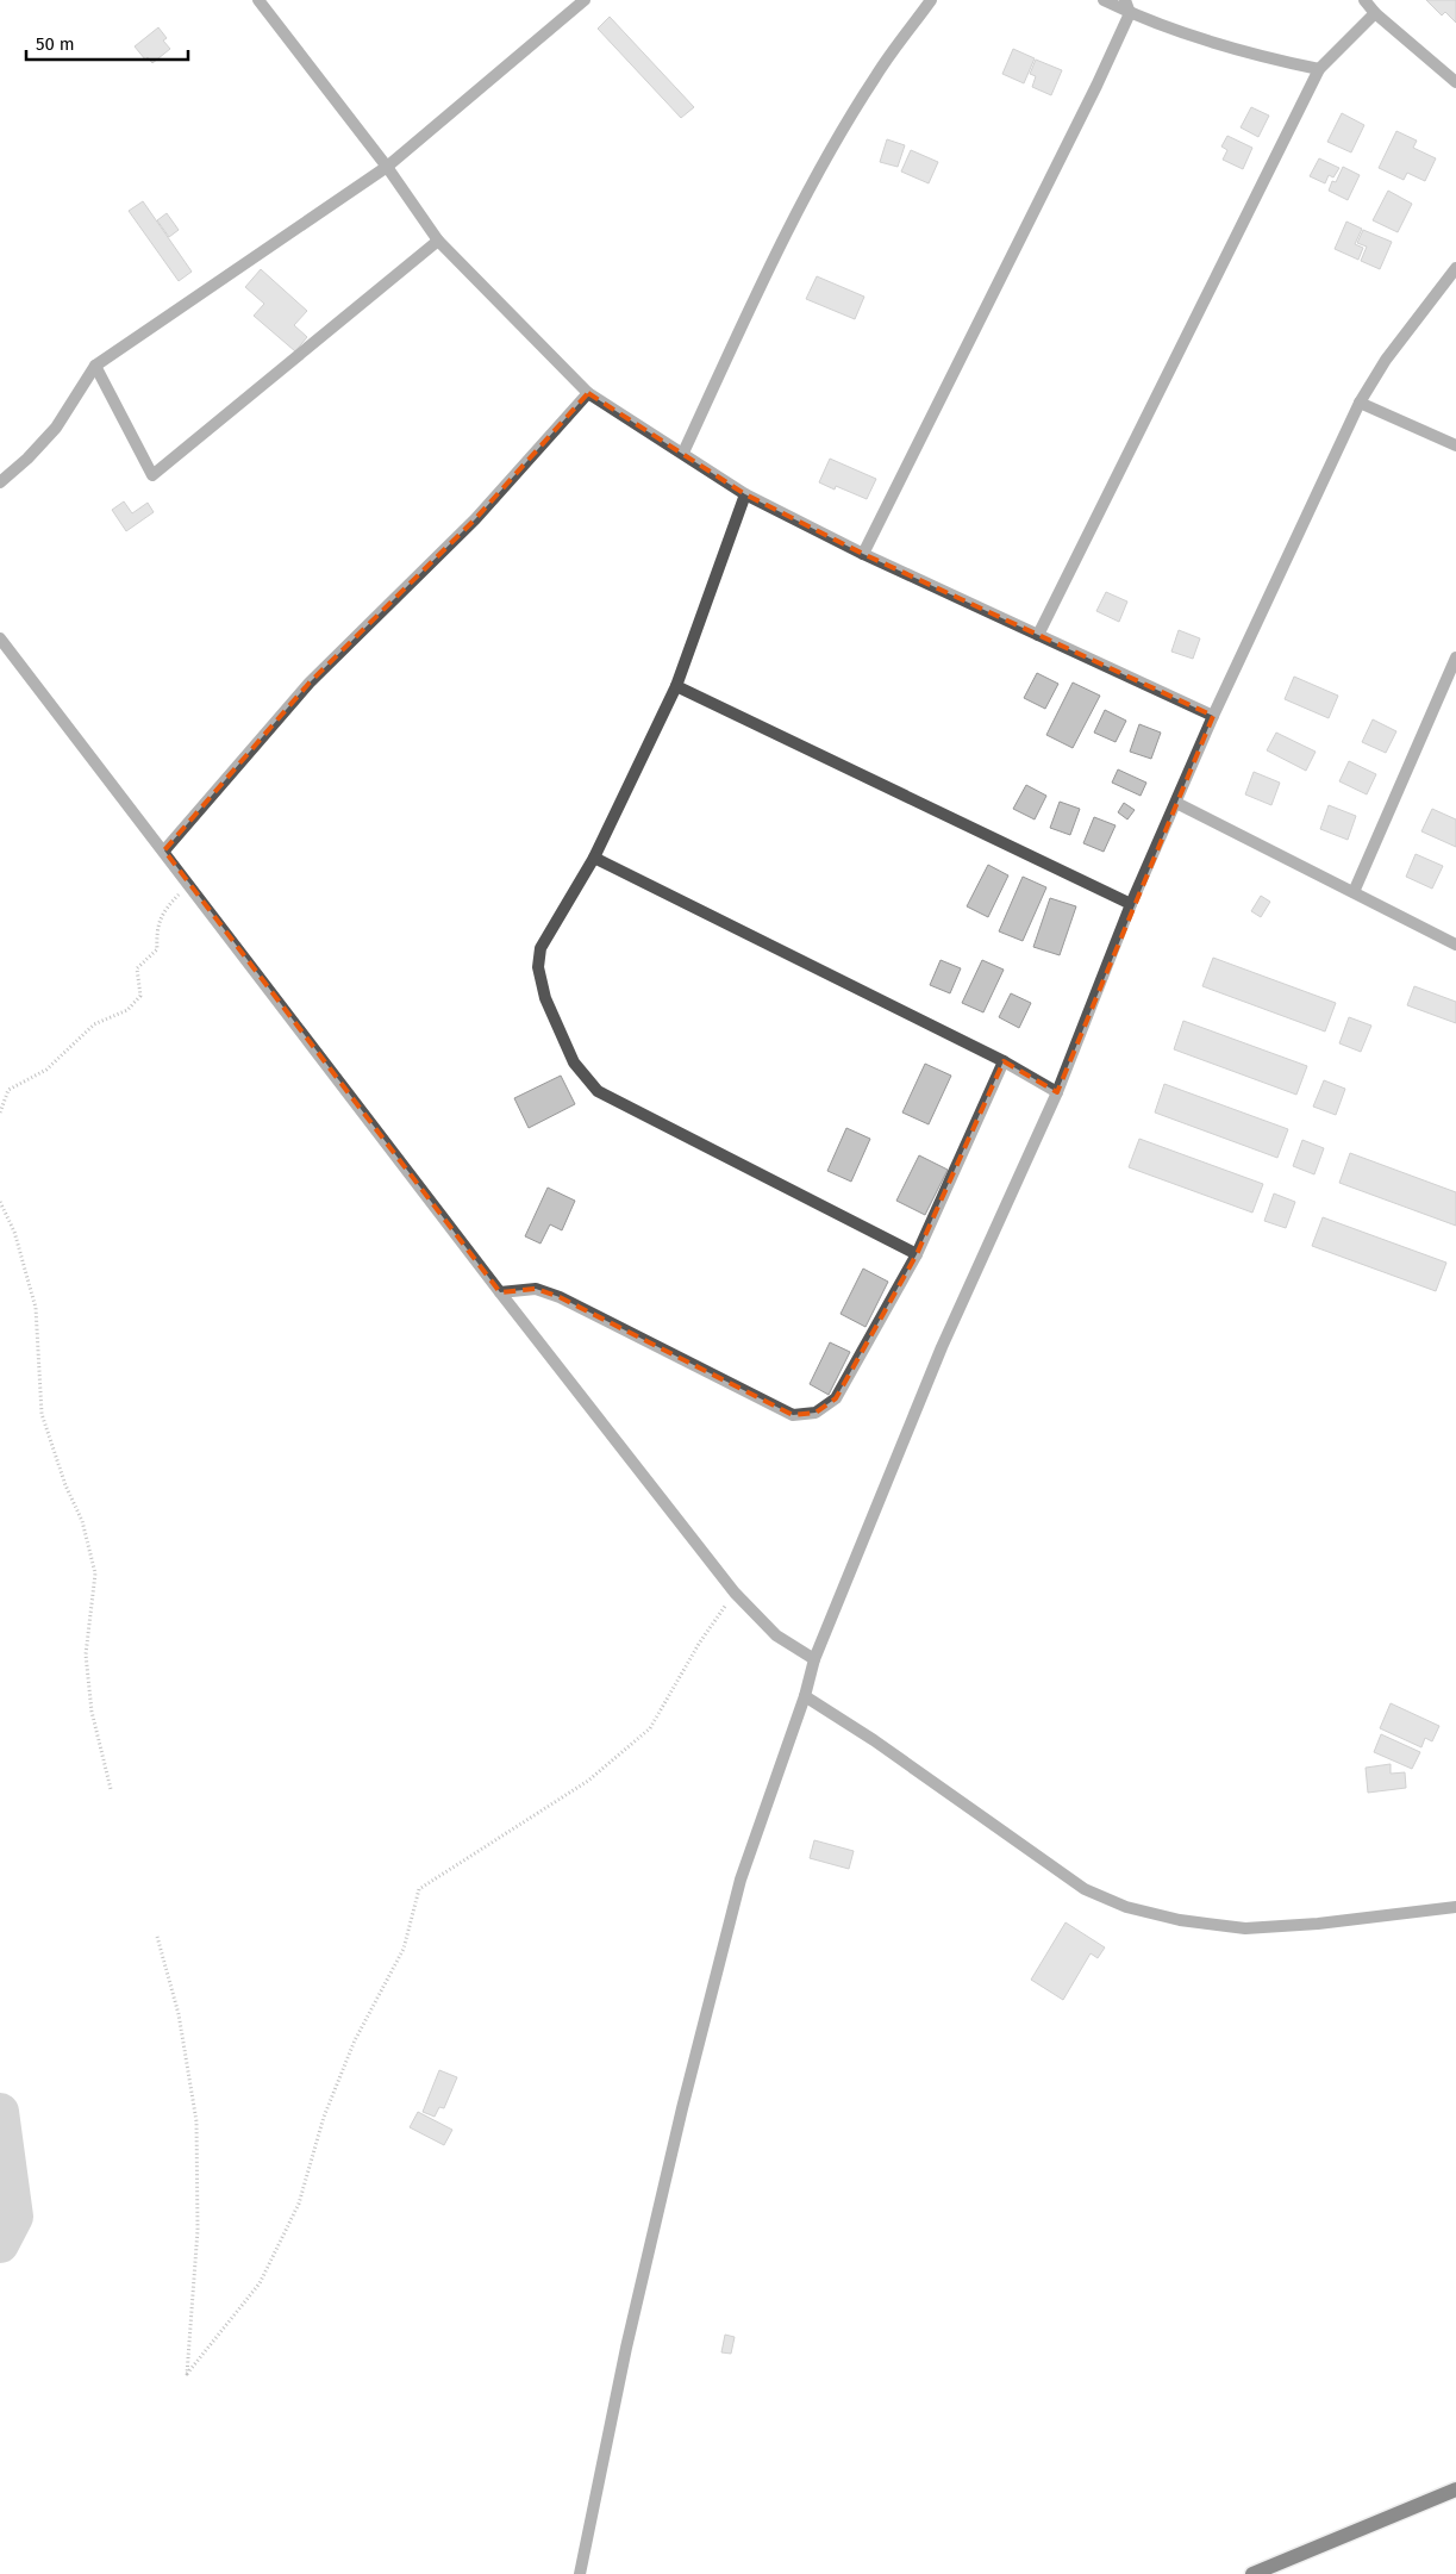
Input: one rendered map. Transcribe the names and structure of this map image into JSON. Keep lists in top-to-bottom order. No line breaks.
{"scale_bar":"50 m"}
